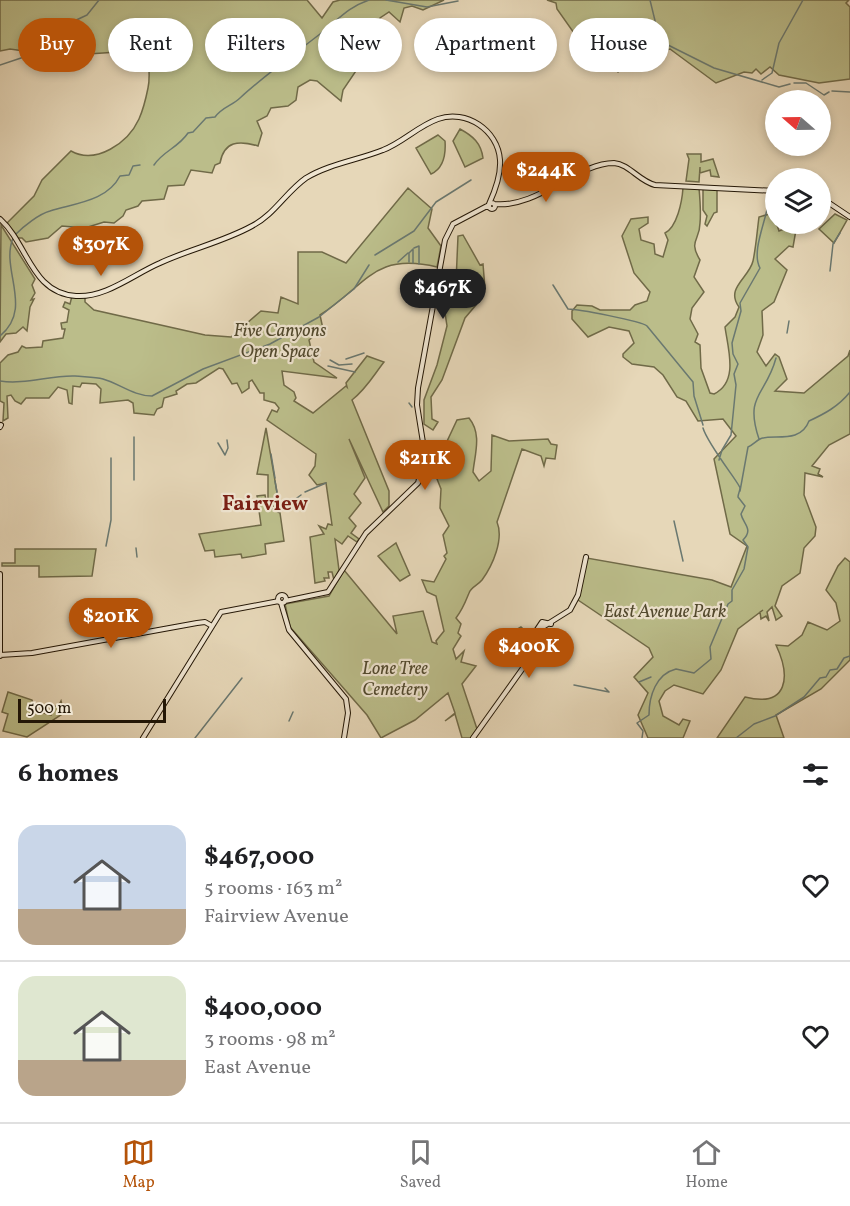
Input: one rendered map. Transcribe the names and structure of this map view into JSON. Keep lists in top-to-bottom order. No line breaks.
{"districts":["Fairview"],"parks":["Five Canyons Open Space","East Avenue Park","Lone Tree Cemetery"],"scale_bar":"500 m","north":"left","page":{"chip":["Buy","Rent","Filters","New","Apartment","House"],"price":["$244K","$307K","$467K","$211K","$201K","$400K"],"scale":"500 m","heading":"6 homes","list":[{"name":"$467,000","note":"5 rooms · 163 m² · Fairview Avenue"},{"name":"$400,000","note":"3 rooms · 98 m² · East Avenue"}],"tabs":["Map","Saved","Home"]}}
